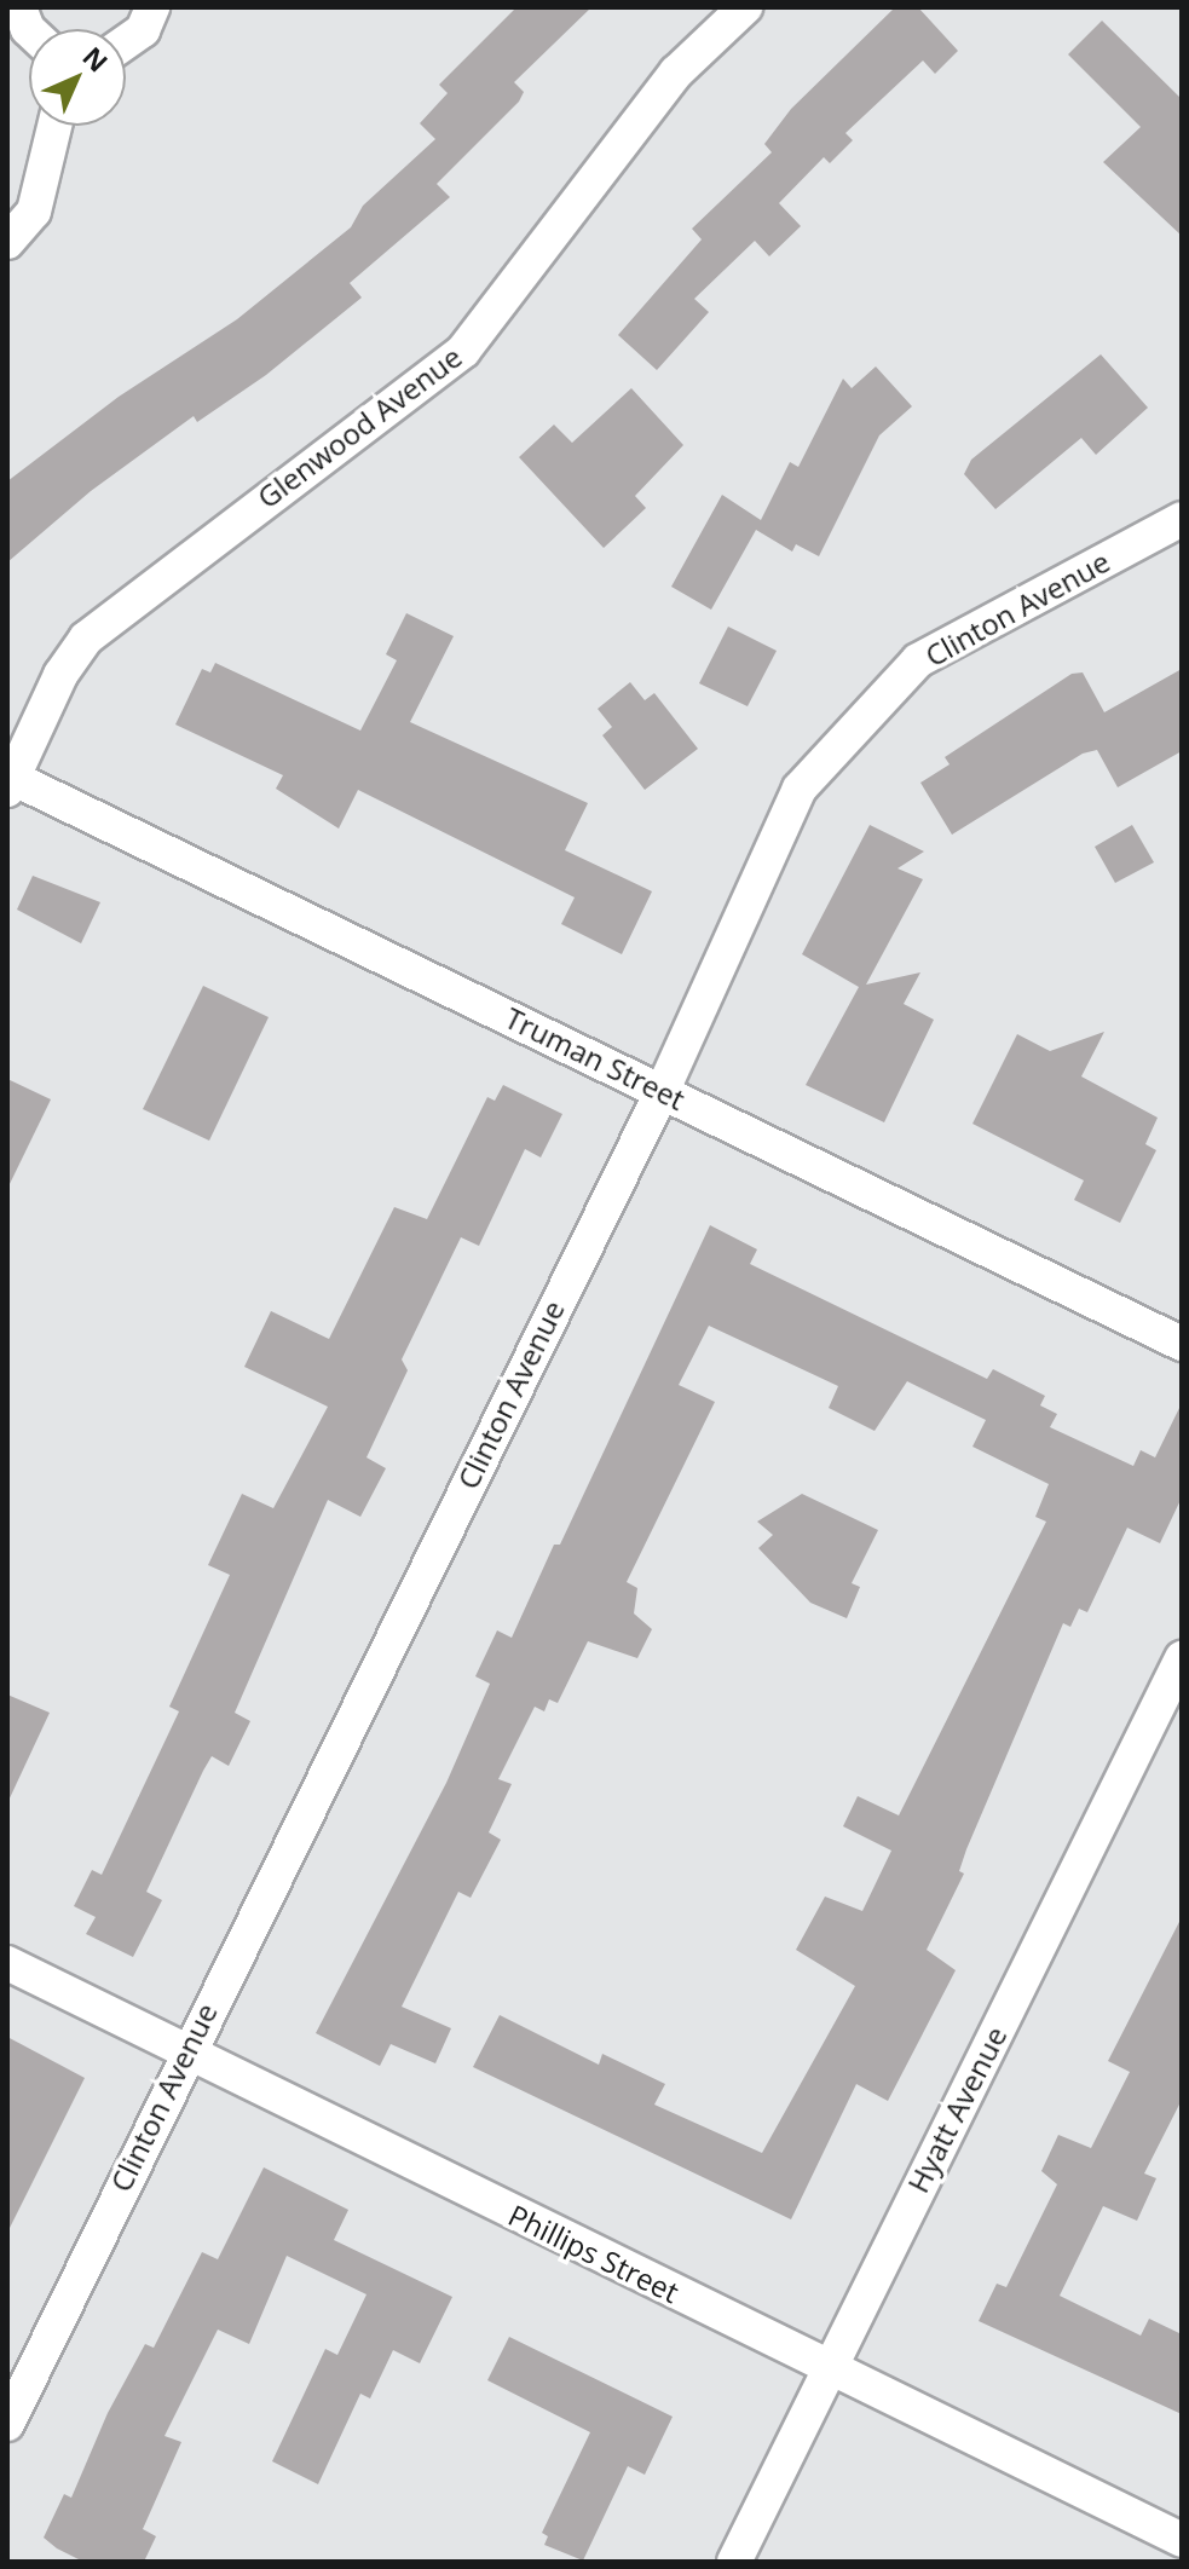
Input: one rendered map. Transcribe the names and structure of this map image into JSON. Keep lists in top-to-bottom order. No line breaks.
{"streets":{"street":["Glenwood Avenue","Clinton Avenue","Truman Street","Hyatt Avenue","Phillips Street"]},"crossings":[["Glenwood Avenue","Truman Street"],["Clinton Avenue","Truman Street"],["Clinton Avenue","Phillips Street"],["Hyatt Avenue","Phillips Street"]],"north":"top right"}
